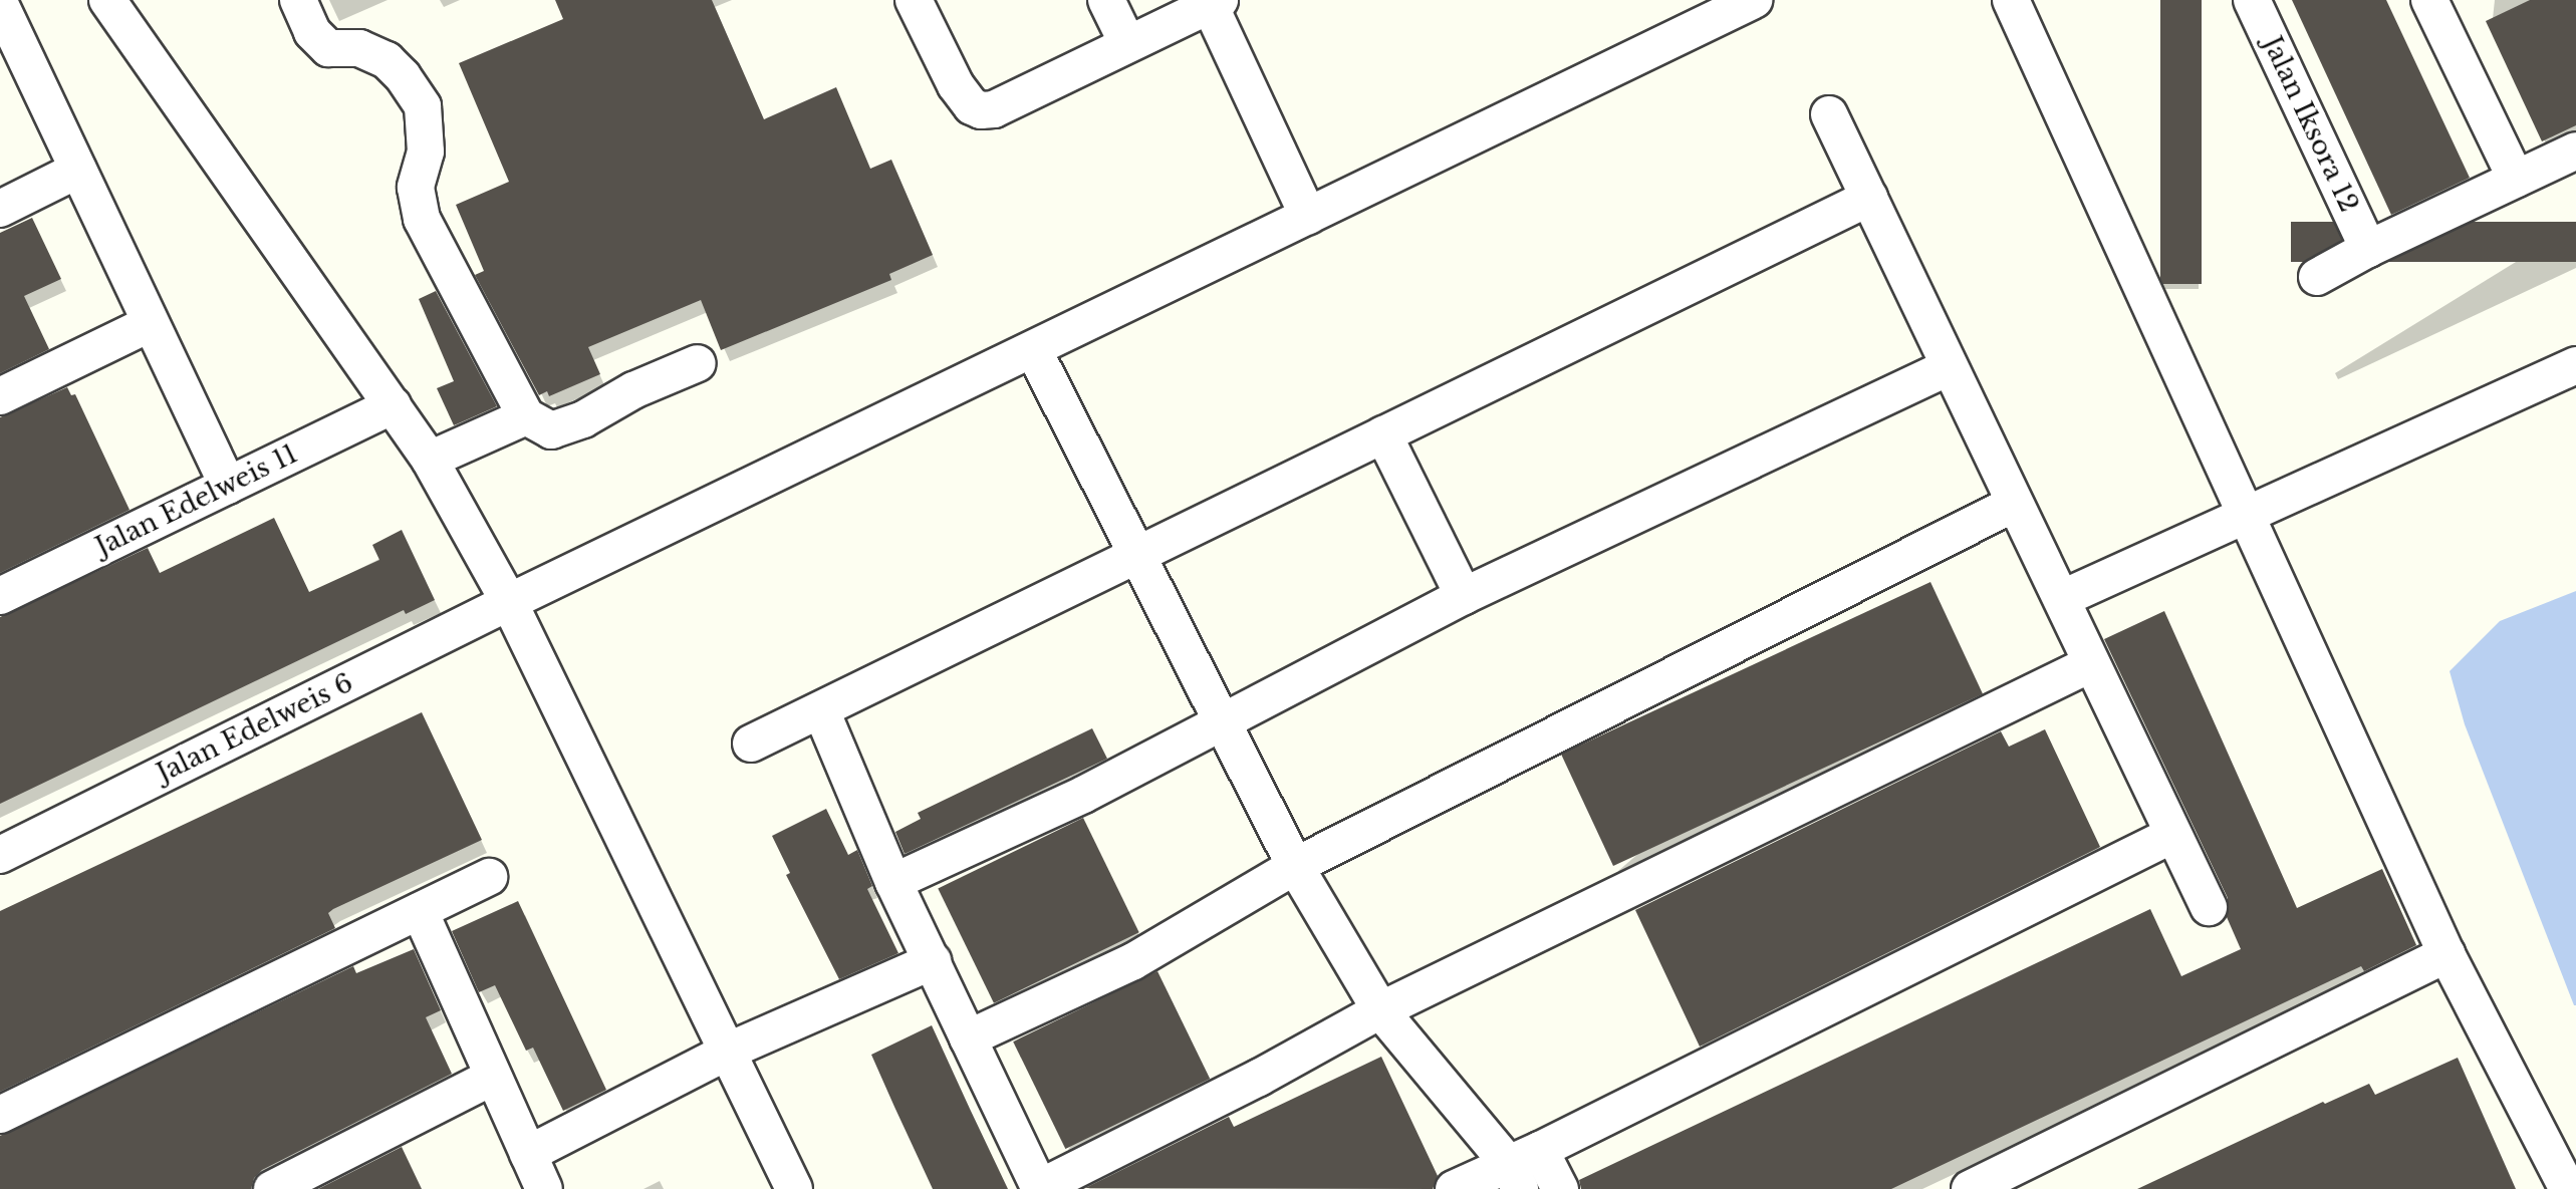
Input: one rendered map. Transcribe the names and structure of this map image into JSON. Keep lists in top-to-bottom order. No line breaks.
{"streets":{"street":["Jalan Iksora 12","Jalan Edelweis 11","Jalan Edelweis 6"]}}
